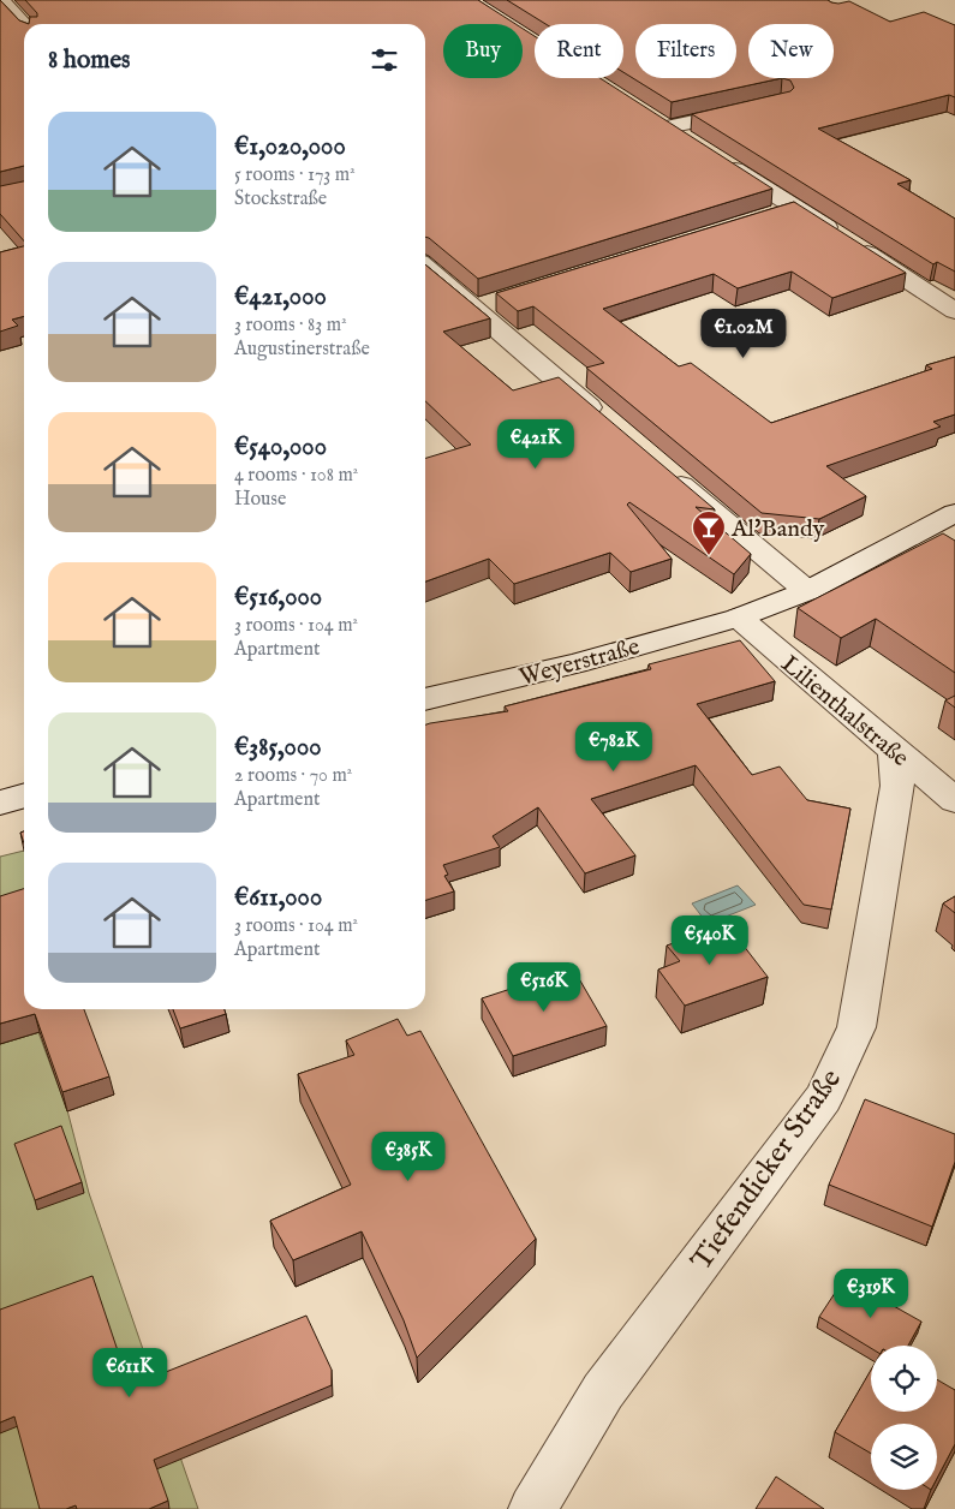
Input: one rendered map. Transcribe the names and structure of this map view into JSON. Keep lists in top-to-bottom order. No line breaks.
{"streets":{"street":["Weyerstraße","Lilienthalstraße","Tiefendicker Straße"]},"crossings":[["Weyerstraße","Lilienthalstraße"],["Lilienthalstraße","Tiefendicker Straße"]],"places":{"bar":["Al'Bandy"]},"page":{"chip":["Buy","Rent","Filters","New"],"heading":"8 homes","list":[{"name":"€1,020,000","note":"5 rooms · 173 m² · Stockstraße"},{"name":"€421,000","note":"3 rooms · 83 m² · Augustinerstraße"},{"name":"€540,000","note":"4 rooms · 108 m² · House"},{"name":"€516,000","note":"3 rooms · 104 m² · Apartment"},{"name":"€385,000","note":"2 rooms · 70 m² · Apartment"},{"name":"€611,000","note":"3 rooms · 104 m² · Apartment"}],"price":["€1.02M","€421K","€782K","€540K","€516K","€385K","€319K","€611K"]}}
